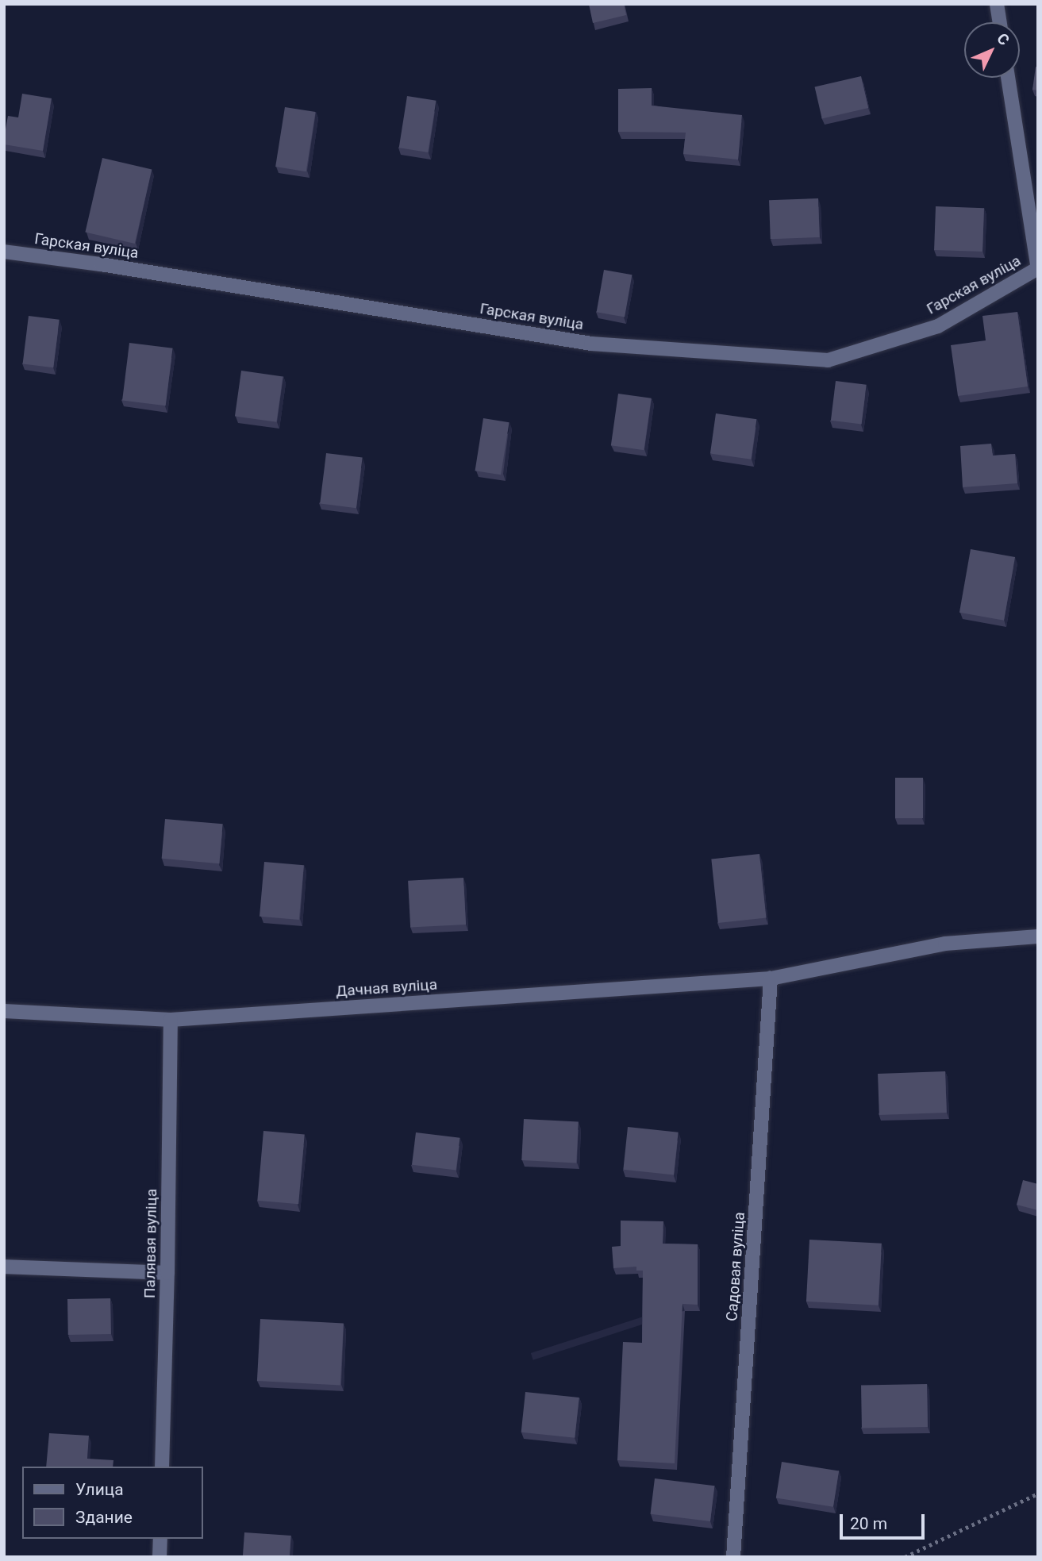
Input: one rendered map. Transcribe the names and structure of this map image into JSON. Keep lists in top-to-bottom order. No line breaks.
{"streets":{"street":["Гарская вуліца","Дачная вуліца","Палявая вуліца","Садовая вуліца"]},"crossings":[["Дачная вуліца","Палявая вуліца"],["Дачная вуліца","Садовая вуліца"]],"legend":["Улица","Здание"],"scale_bar":"20 m","north":"top right"}
